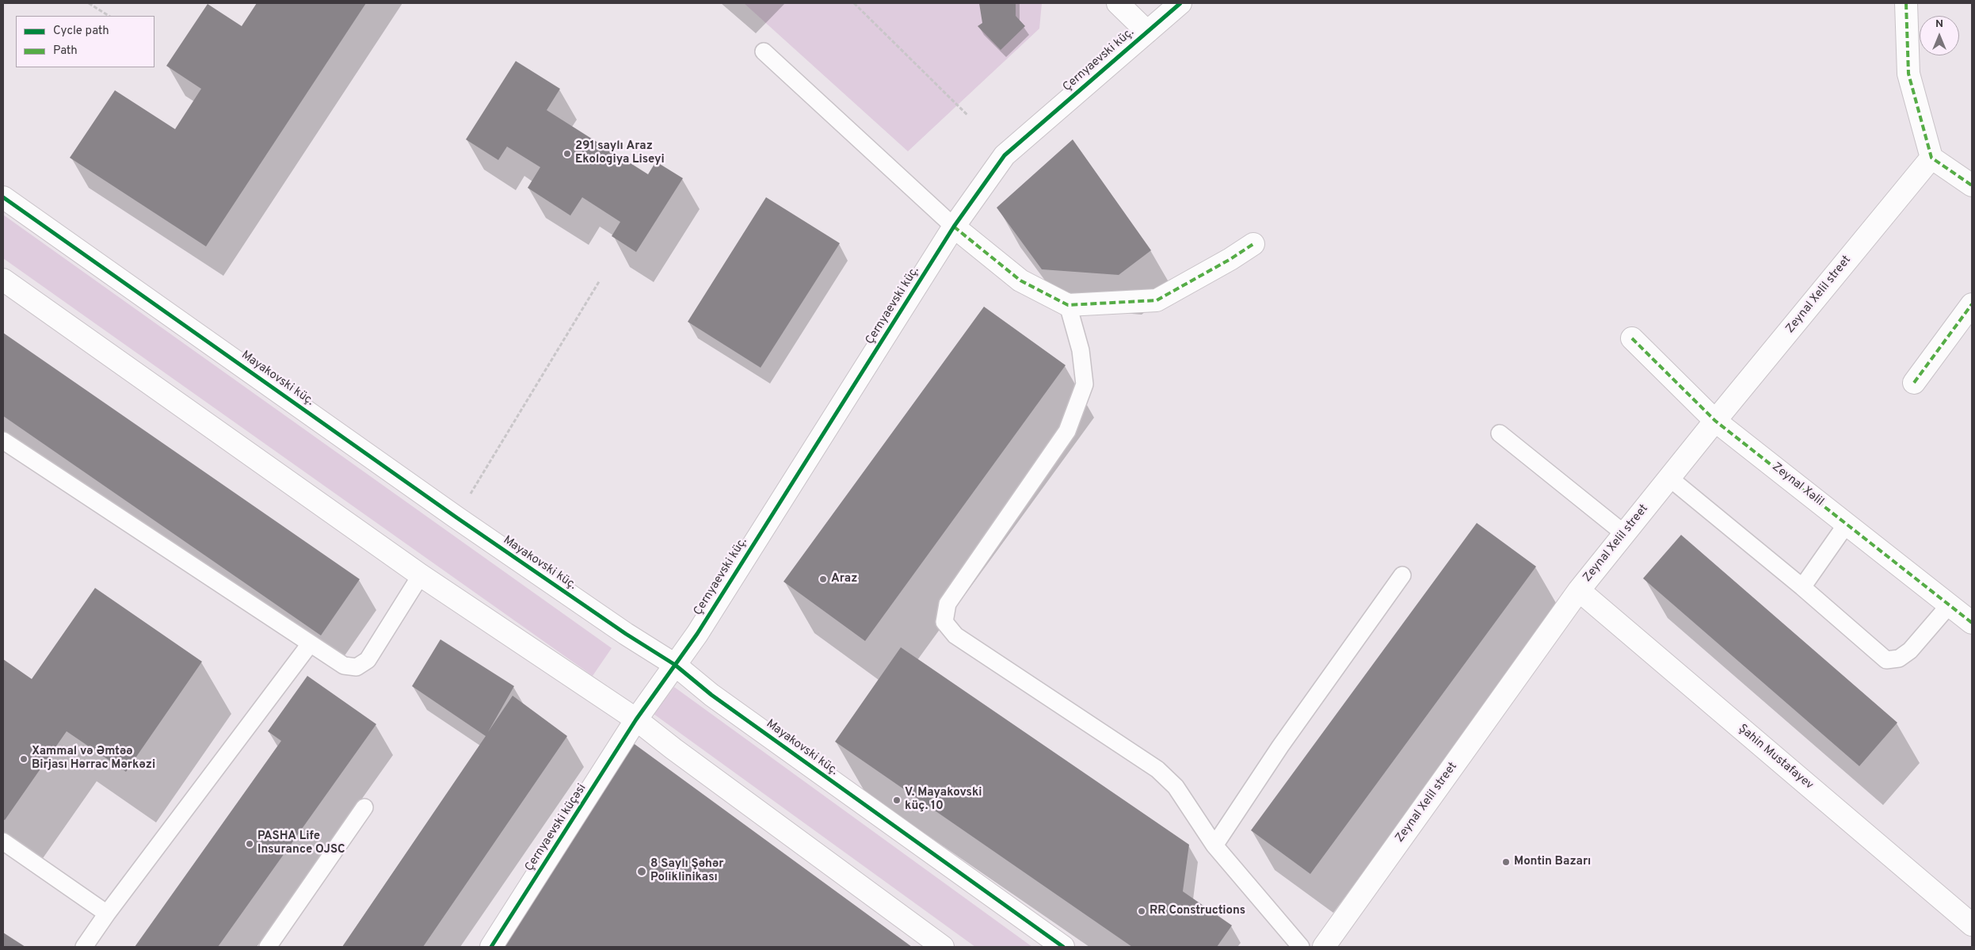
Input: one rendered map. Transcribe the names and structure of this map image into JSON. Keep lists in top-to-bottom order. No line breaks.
{"streets":{"street":["Çernyaevski küç.","Zeynal Xelil street","Mayakovski küç.","Zeynal Xəlil","Şahin Mustafayev","Çernyaevski küçəsi"]},"crossings":[["Çernyaevski küç.","Mayakovski küç."],["Çernyaevski küç.","Çernyaevski küçəsi"],["Zeynal Xelil street","Zeynal Xəlil"],["Zeynal Xelil street","Şahin Mustafayev"]],"places":["291 saylı Araz Ekologiya Liseyi","Araz","Xammal və Əmtəə Birjası Hərrac Mərkəzi","V. Mayakovski küç. 10","PASHA Life Insurance OJSC","Montin Bazarı","8 Saylı Şəhər Poliklinikası","RR Constructions"],"legend":["Cycle path","Path"],"north":"top"}
